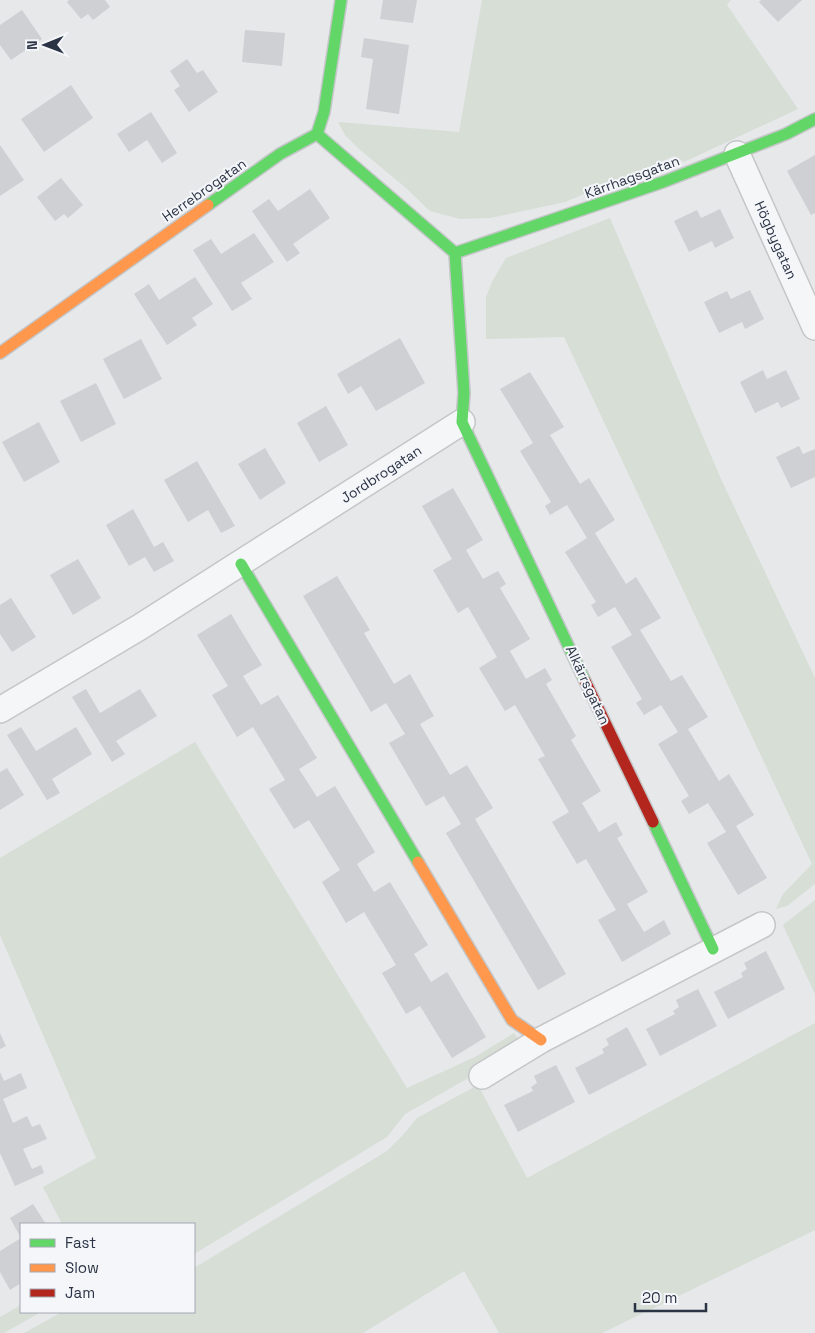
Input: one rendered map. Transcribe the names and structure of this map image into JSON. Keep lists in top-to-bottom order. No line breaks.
{"streets":{"street":["Kärrhagsgatan","Herrebrogatan","Högbygatan","Jordbrogatan","Alkärrsgatan"]},"crossings":[["Kärrhagsgatan","Högbygatan"],["Jordbrogatan","Alkärrsgatan"]],"legend":["Fast","Slow","Jam"],"scale_bar":"20 m","north":"left"}
